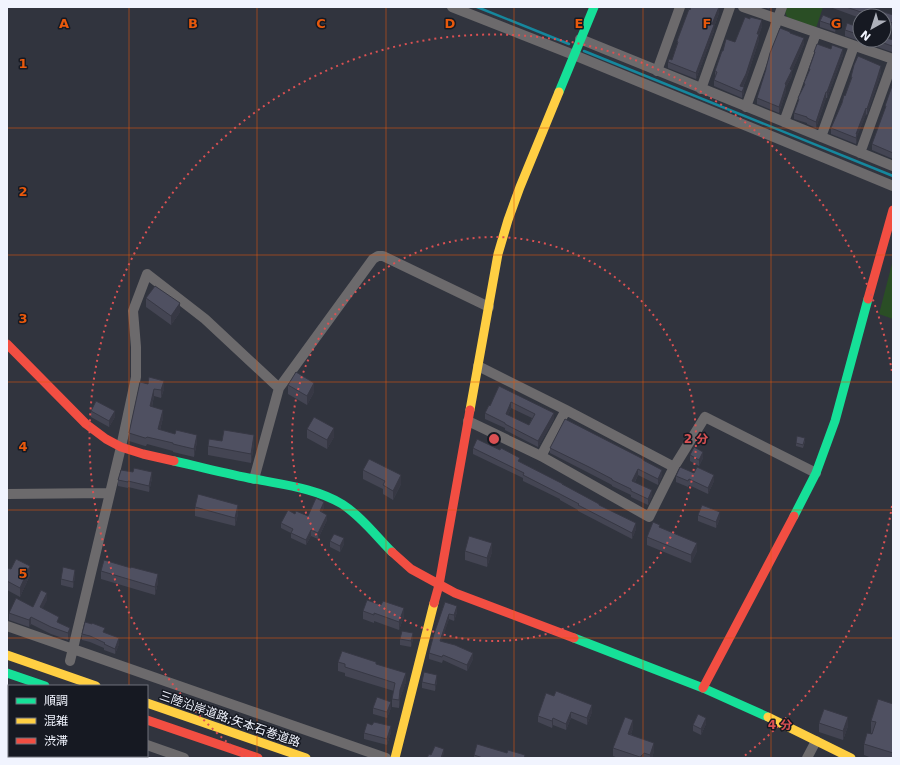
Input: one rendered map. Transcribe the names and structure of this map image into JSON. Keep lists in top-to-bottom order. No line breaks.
{"streets":{"main road":["三陸沿岸道路;矢本石巻道路"]},"legend":["順調","混雑","渋滞"],"north":"bottom left","grid":{"columns":["A","B","C","D","E","F","G"],"rows":["1","2","3","4","5"]},"rings":["2 分","4 分"]}
